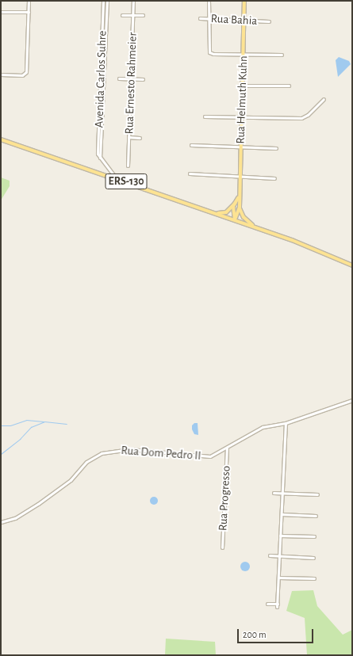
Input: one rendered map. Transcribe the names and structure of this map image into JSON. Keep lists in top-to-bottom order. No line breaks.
{"streets":{"main road":["Rua Helmuth Kuhn","ERS-130"],"street":["Rua Bahia","Avenida Carlos Suhre","Rua Ernesto Rahmeier","Rua Dom Pedro II","Rua Progresso"]},"crossings":[["Rua Bahia","Rua Helmuth Kuhn"],["Rua Helmuth Kuhn","ERS-130"],["Rua Dom Pedro II","Rua Progresso"]],"scale_bar":"200 m"}
